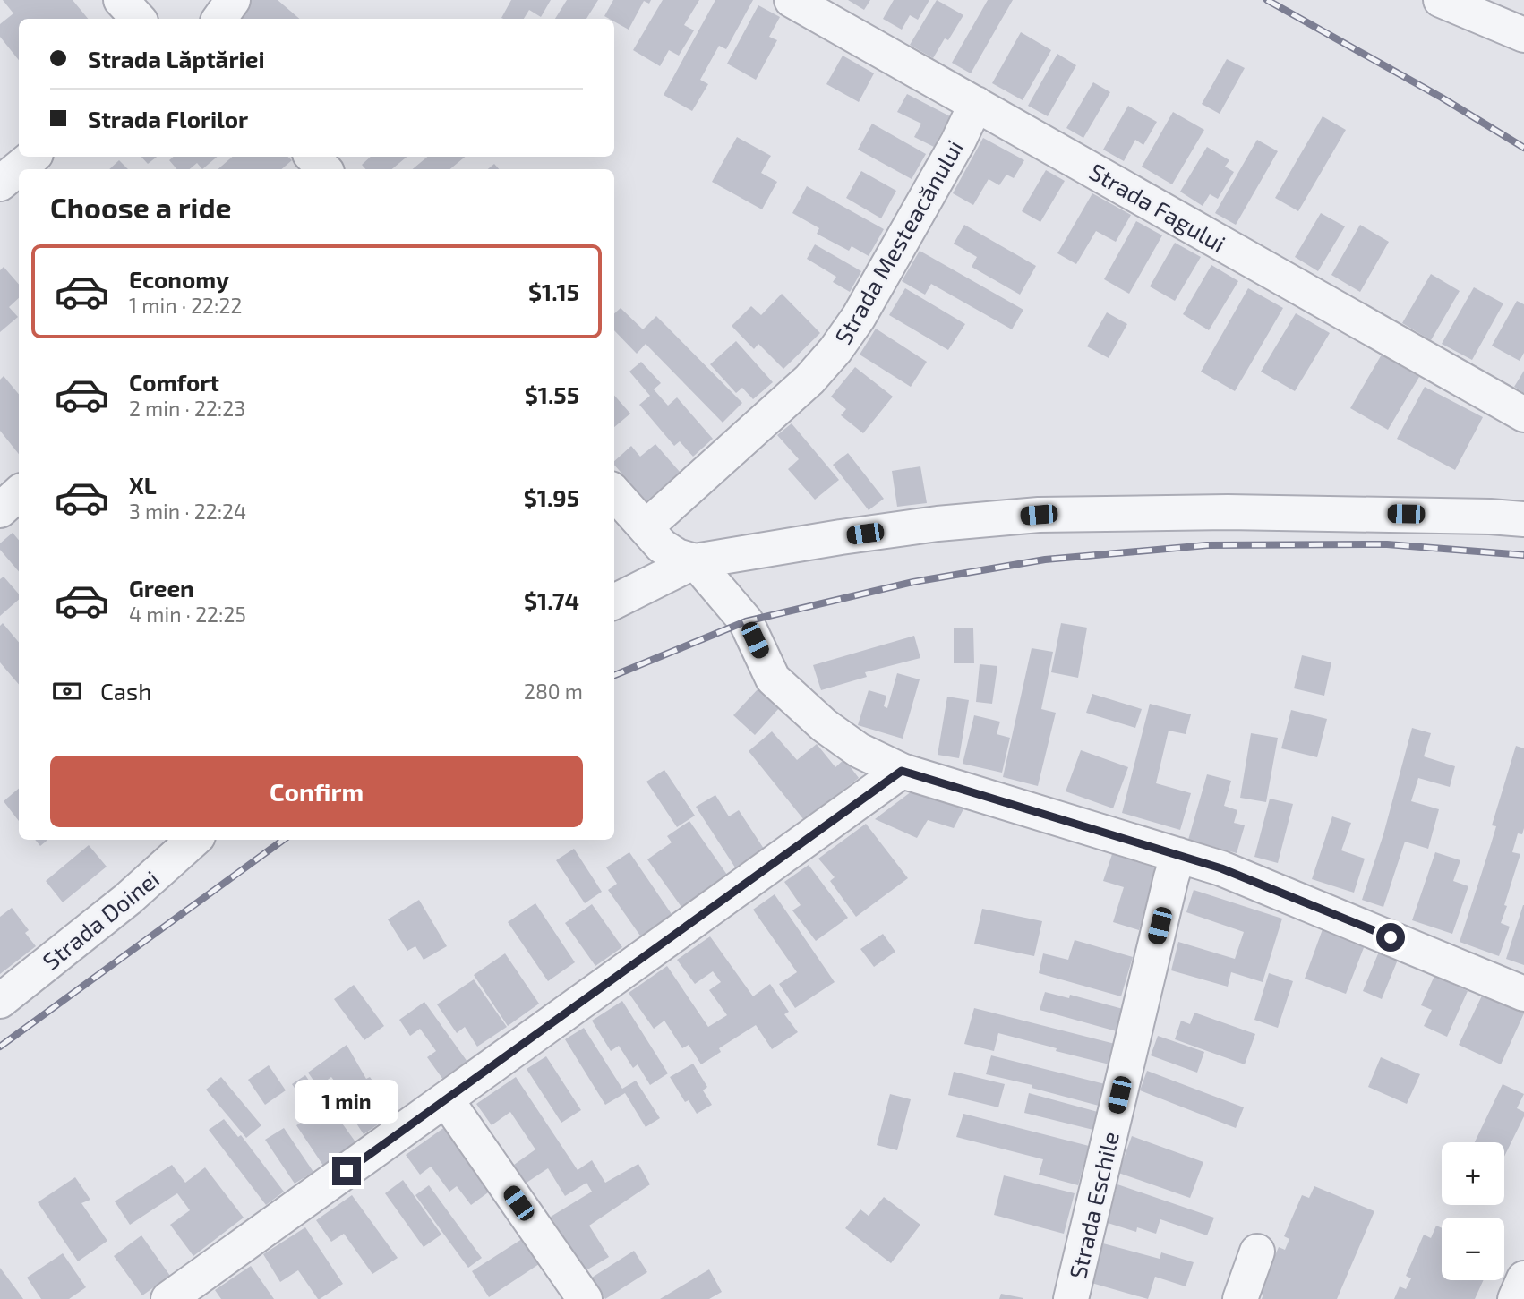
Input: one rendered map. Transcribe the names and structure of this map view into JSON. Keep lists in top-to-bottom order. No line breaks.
{"streets":{"street":["Strada Fagului","Strada Mesteacănului","Strada Doinei","Strada Eschile"]},"crossings":[["Strada Fagului","Strada Mesteacănului"]],"page":{"banner":["Strada Lăptăriei","Strada Florilor"],"heading":"Choose a ride","list":[{"name":"Economy","note":"1 min · 22:22","value":"$1.15"},{"name":"Comfort","note":"2 min · 22:23","value":"$1.55"},{"name":"XL","note":"3 min · 22:24","value":"$1.95"},{"name":"Green","note":"4 min · 22:25","value":"$1.74"}],"pay":["Cash","280 m"],"buttons":"Confirm","bubble":"1 min","map_buttons":["+","−"]}}
